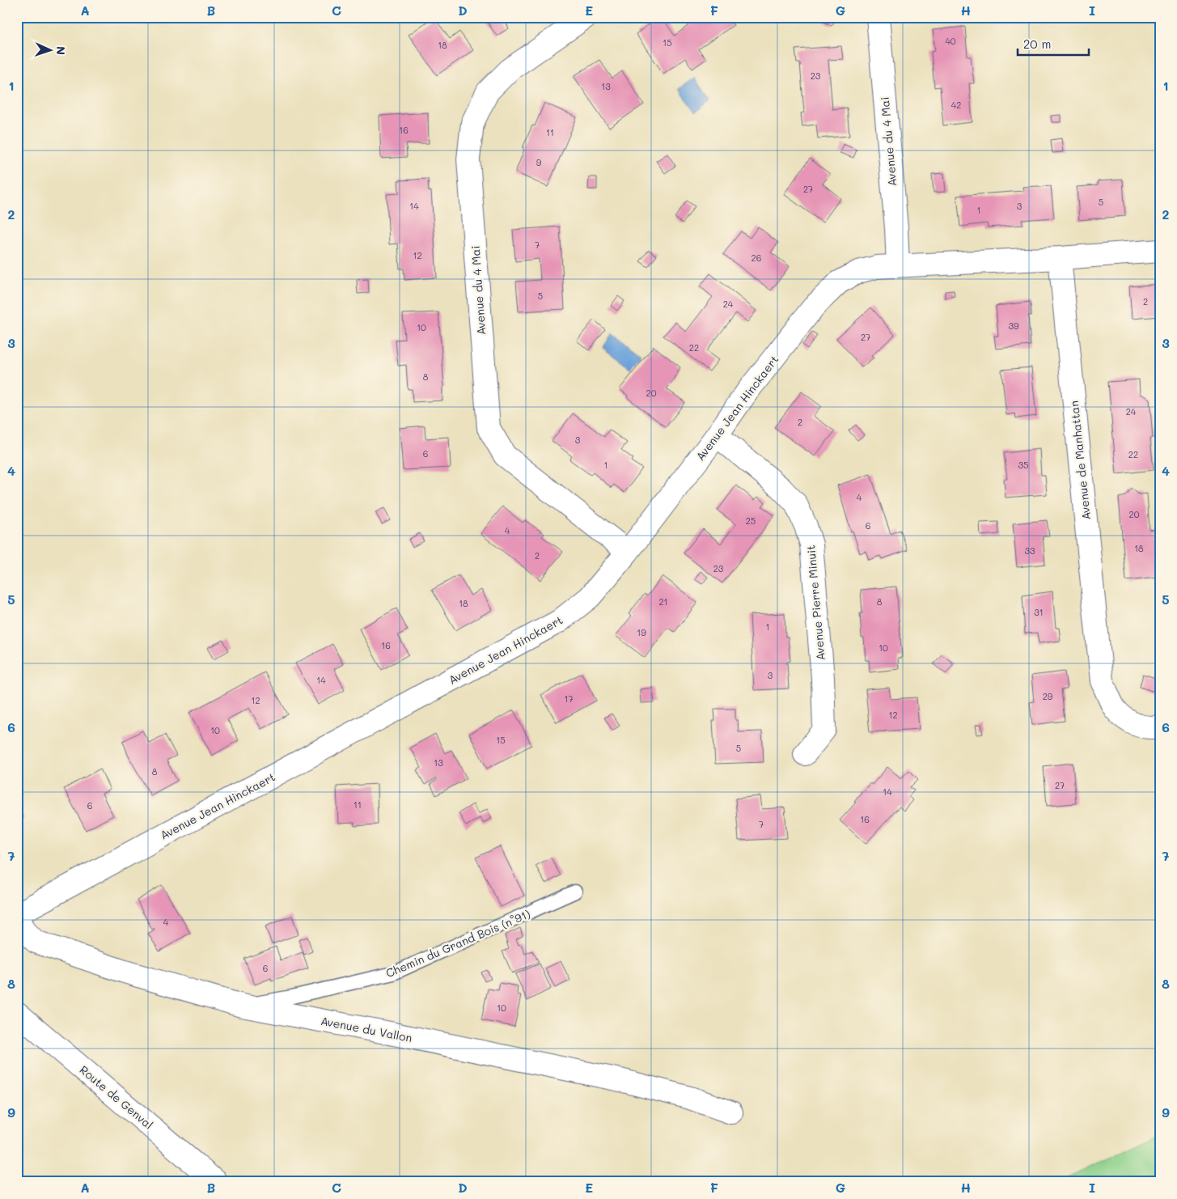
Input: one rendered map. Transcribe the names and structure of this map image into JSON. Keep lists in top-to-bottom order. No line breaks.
{"streets":{"street":["Avenue du 4 Mai","Avenue Jean Hinckaert","Avenue de Manhattan","Avenue Pierre Minuit","Avenue du Vallon","Route de Genval"],"lane":["Chemin du Grand Bois (n°91)"]},"crossings":[["Avenue du 4 Mai","Avenue Jean Hinckaert"],["Avenue Jean Hinckaert","Avenue de Manhattan"],["Avenue Jean Hinckaert","Avenue Pierre Minuit"],["Avenue Jean Hinckaert","Avenue du Vallon"],["Chemin du Grand Bois (n°91)","Avenue du Vallon"]],"house_numbers":["40","15","18","23","13","42","16","11","9","27","5","14","3","1","7","12","26","5","2","24","39","10","27","22","8","20","24","2","3","6","22","1","35","4","20","25","6","4","18","33","2","23","21","8","18","31","1","19","16","10","3","14","29","17","12","12","10","15","5","13","8","27","14","11","6","16","7","4","6","10"],"scale_bar":"20 m","north":"right","grid":{"columns":["A","B","C","D","E","F","G","H","I"],"rows":["1","2","3","4","5","6","7","8","9"]}}
